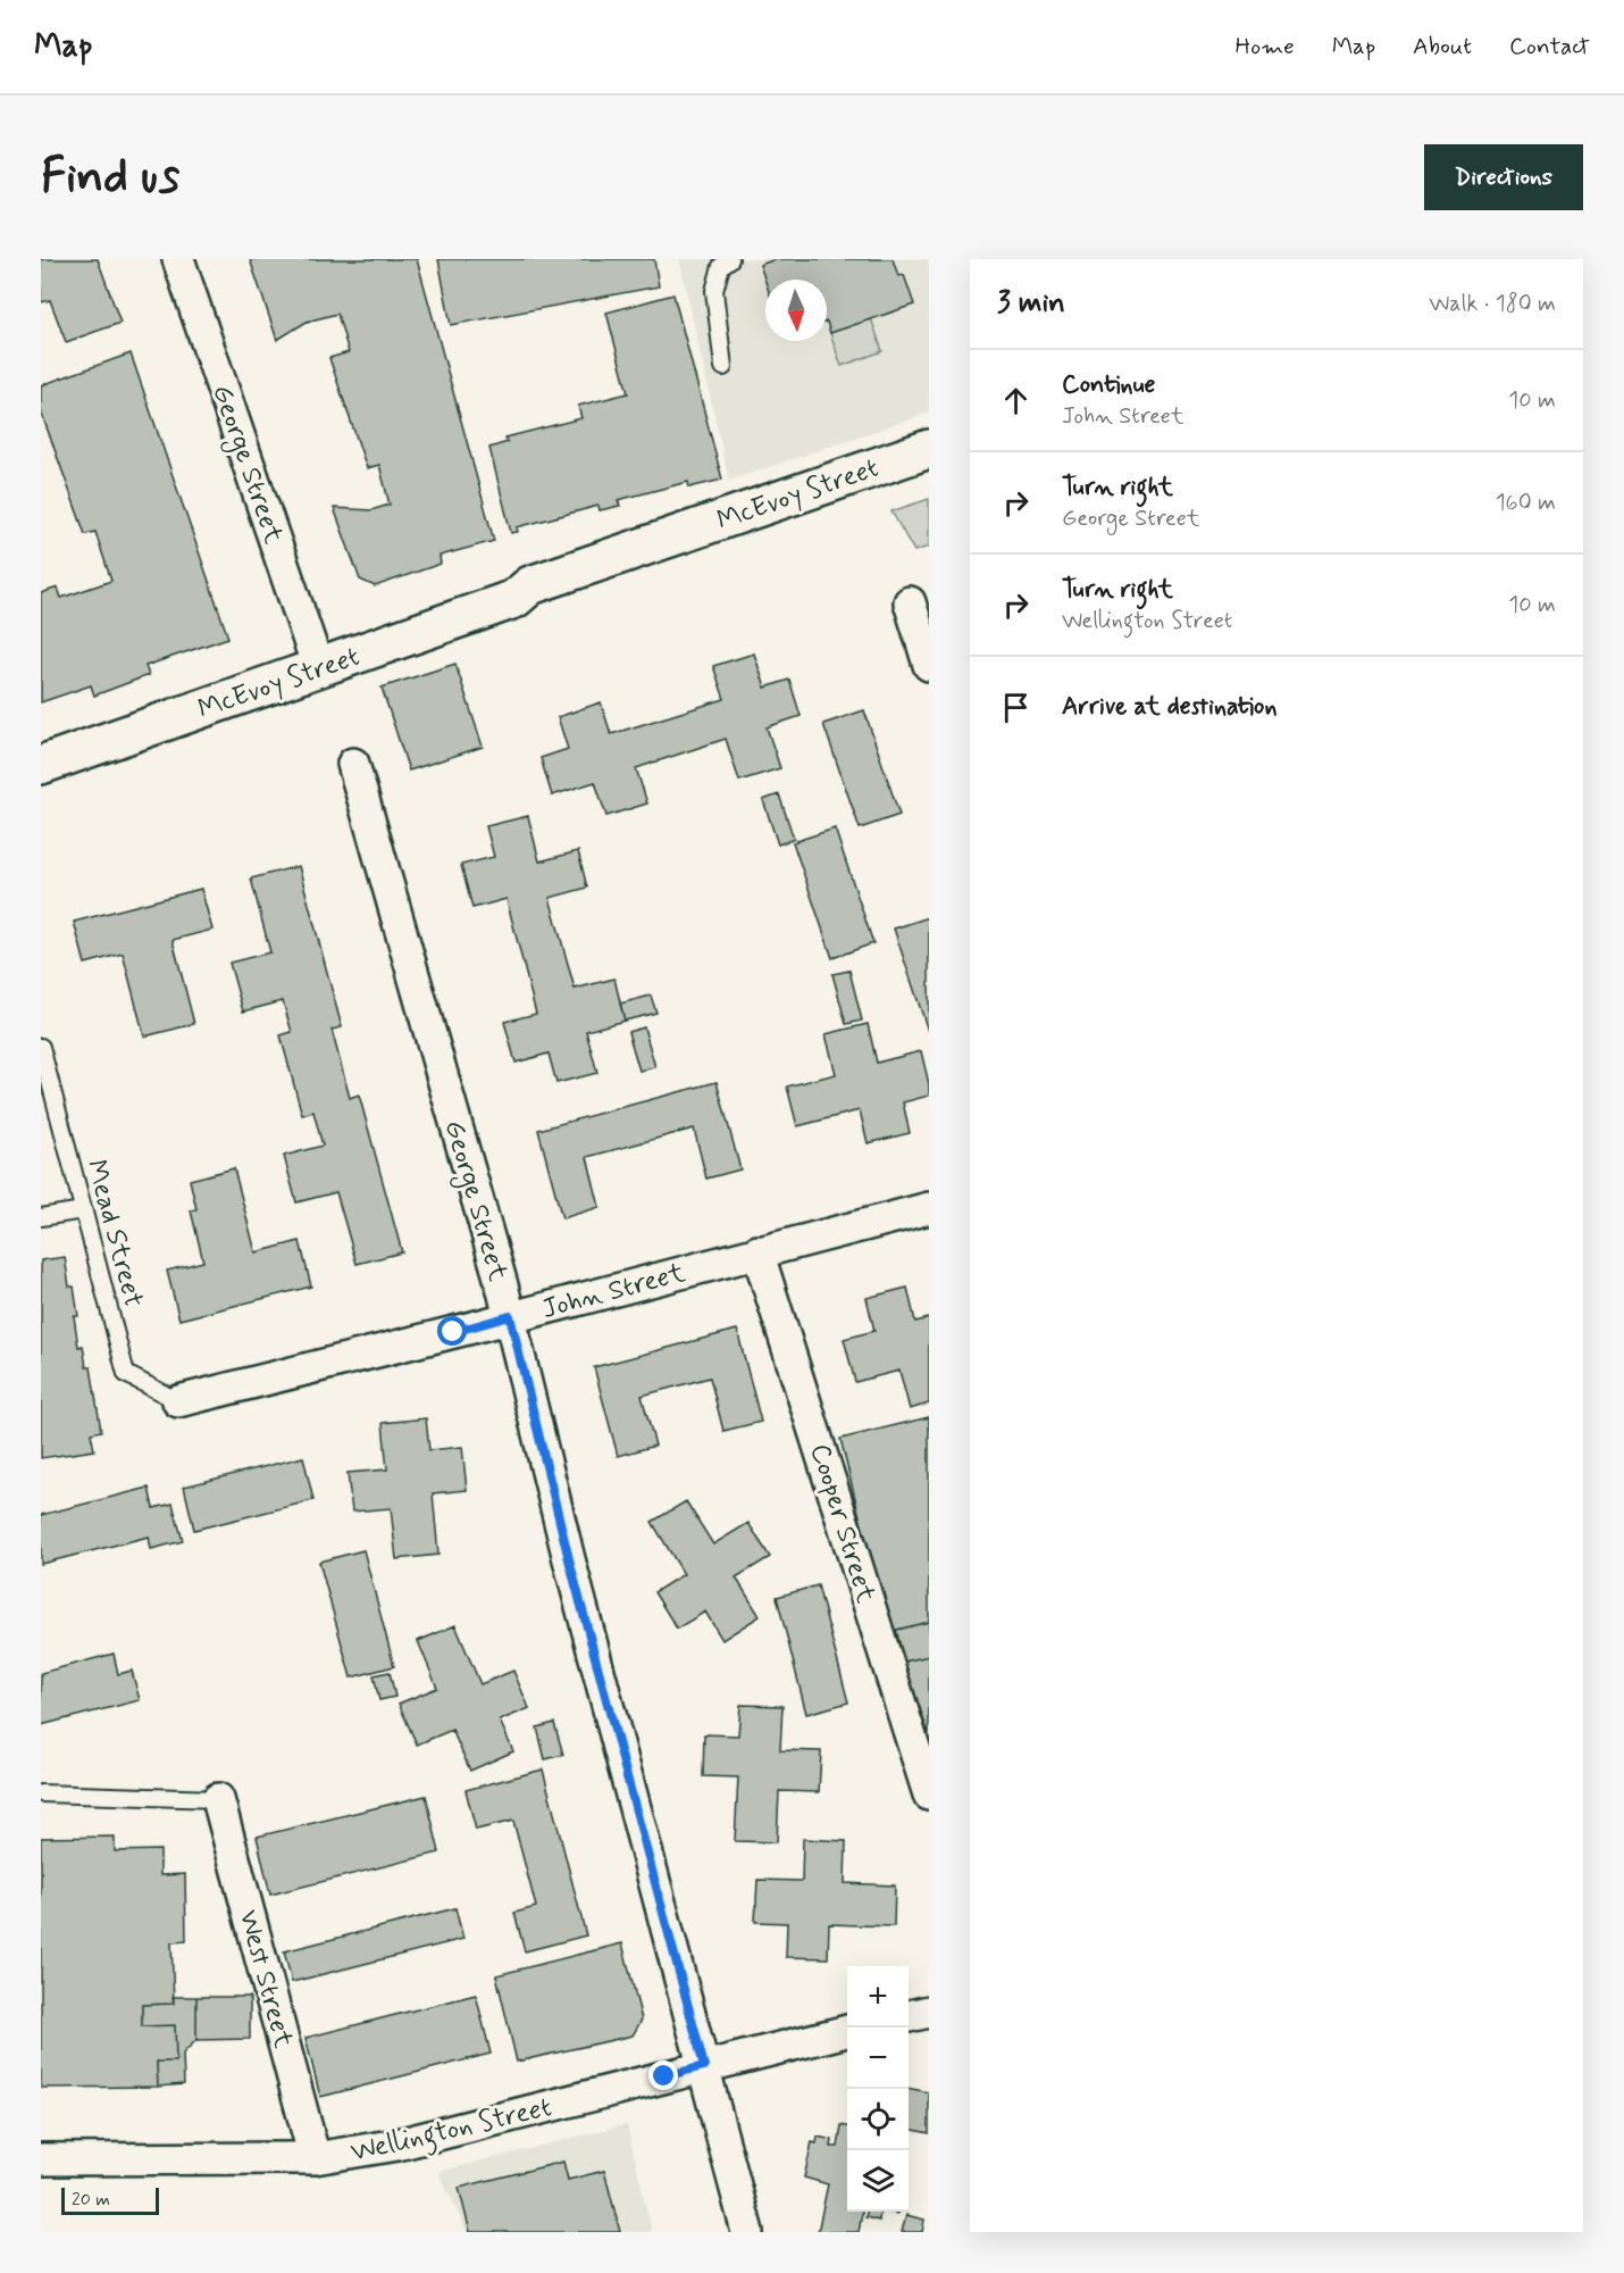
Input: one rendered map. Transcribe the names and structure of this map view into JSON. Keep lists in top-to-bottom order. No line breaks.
{"streets":{"main road":["McEvoy Street"],"street":["George Street","John Street","Cooper Street","West Street","Wellington Street"],"lane":["Mead Street"]},"crossings":[["George Street","McEvoy Street"],["George Street","John Street"],["George Street","Wellington Street"],["Mead Street","John Street"],["John Street","Cooper Street"],["West Street","Wellington Street"]],"scale_bar":"20 m","north":"bottom","page":{"header":"Map","nav":["Home","Map","About","Contact"],"buttons":"Directions","title":"Find us","heading":["3 min","Walk · 180 m"],"list":[["Continue","John Street","10 m"],["Turn right","George Street","160 m"],["Turn right","Wellington Street","10 m"],"Arrive at destination"],"map_buttons":["+","−"],"scale":"20 m"}}
